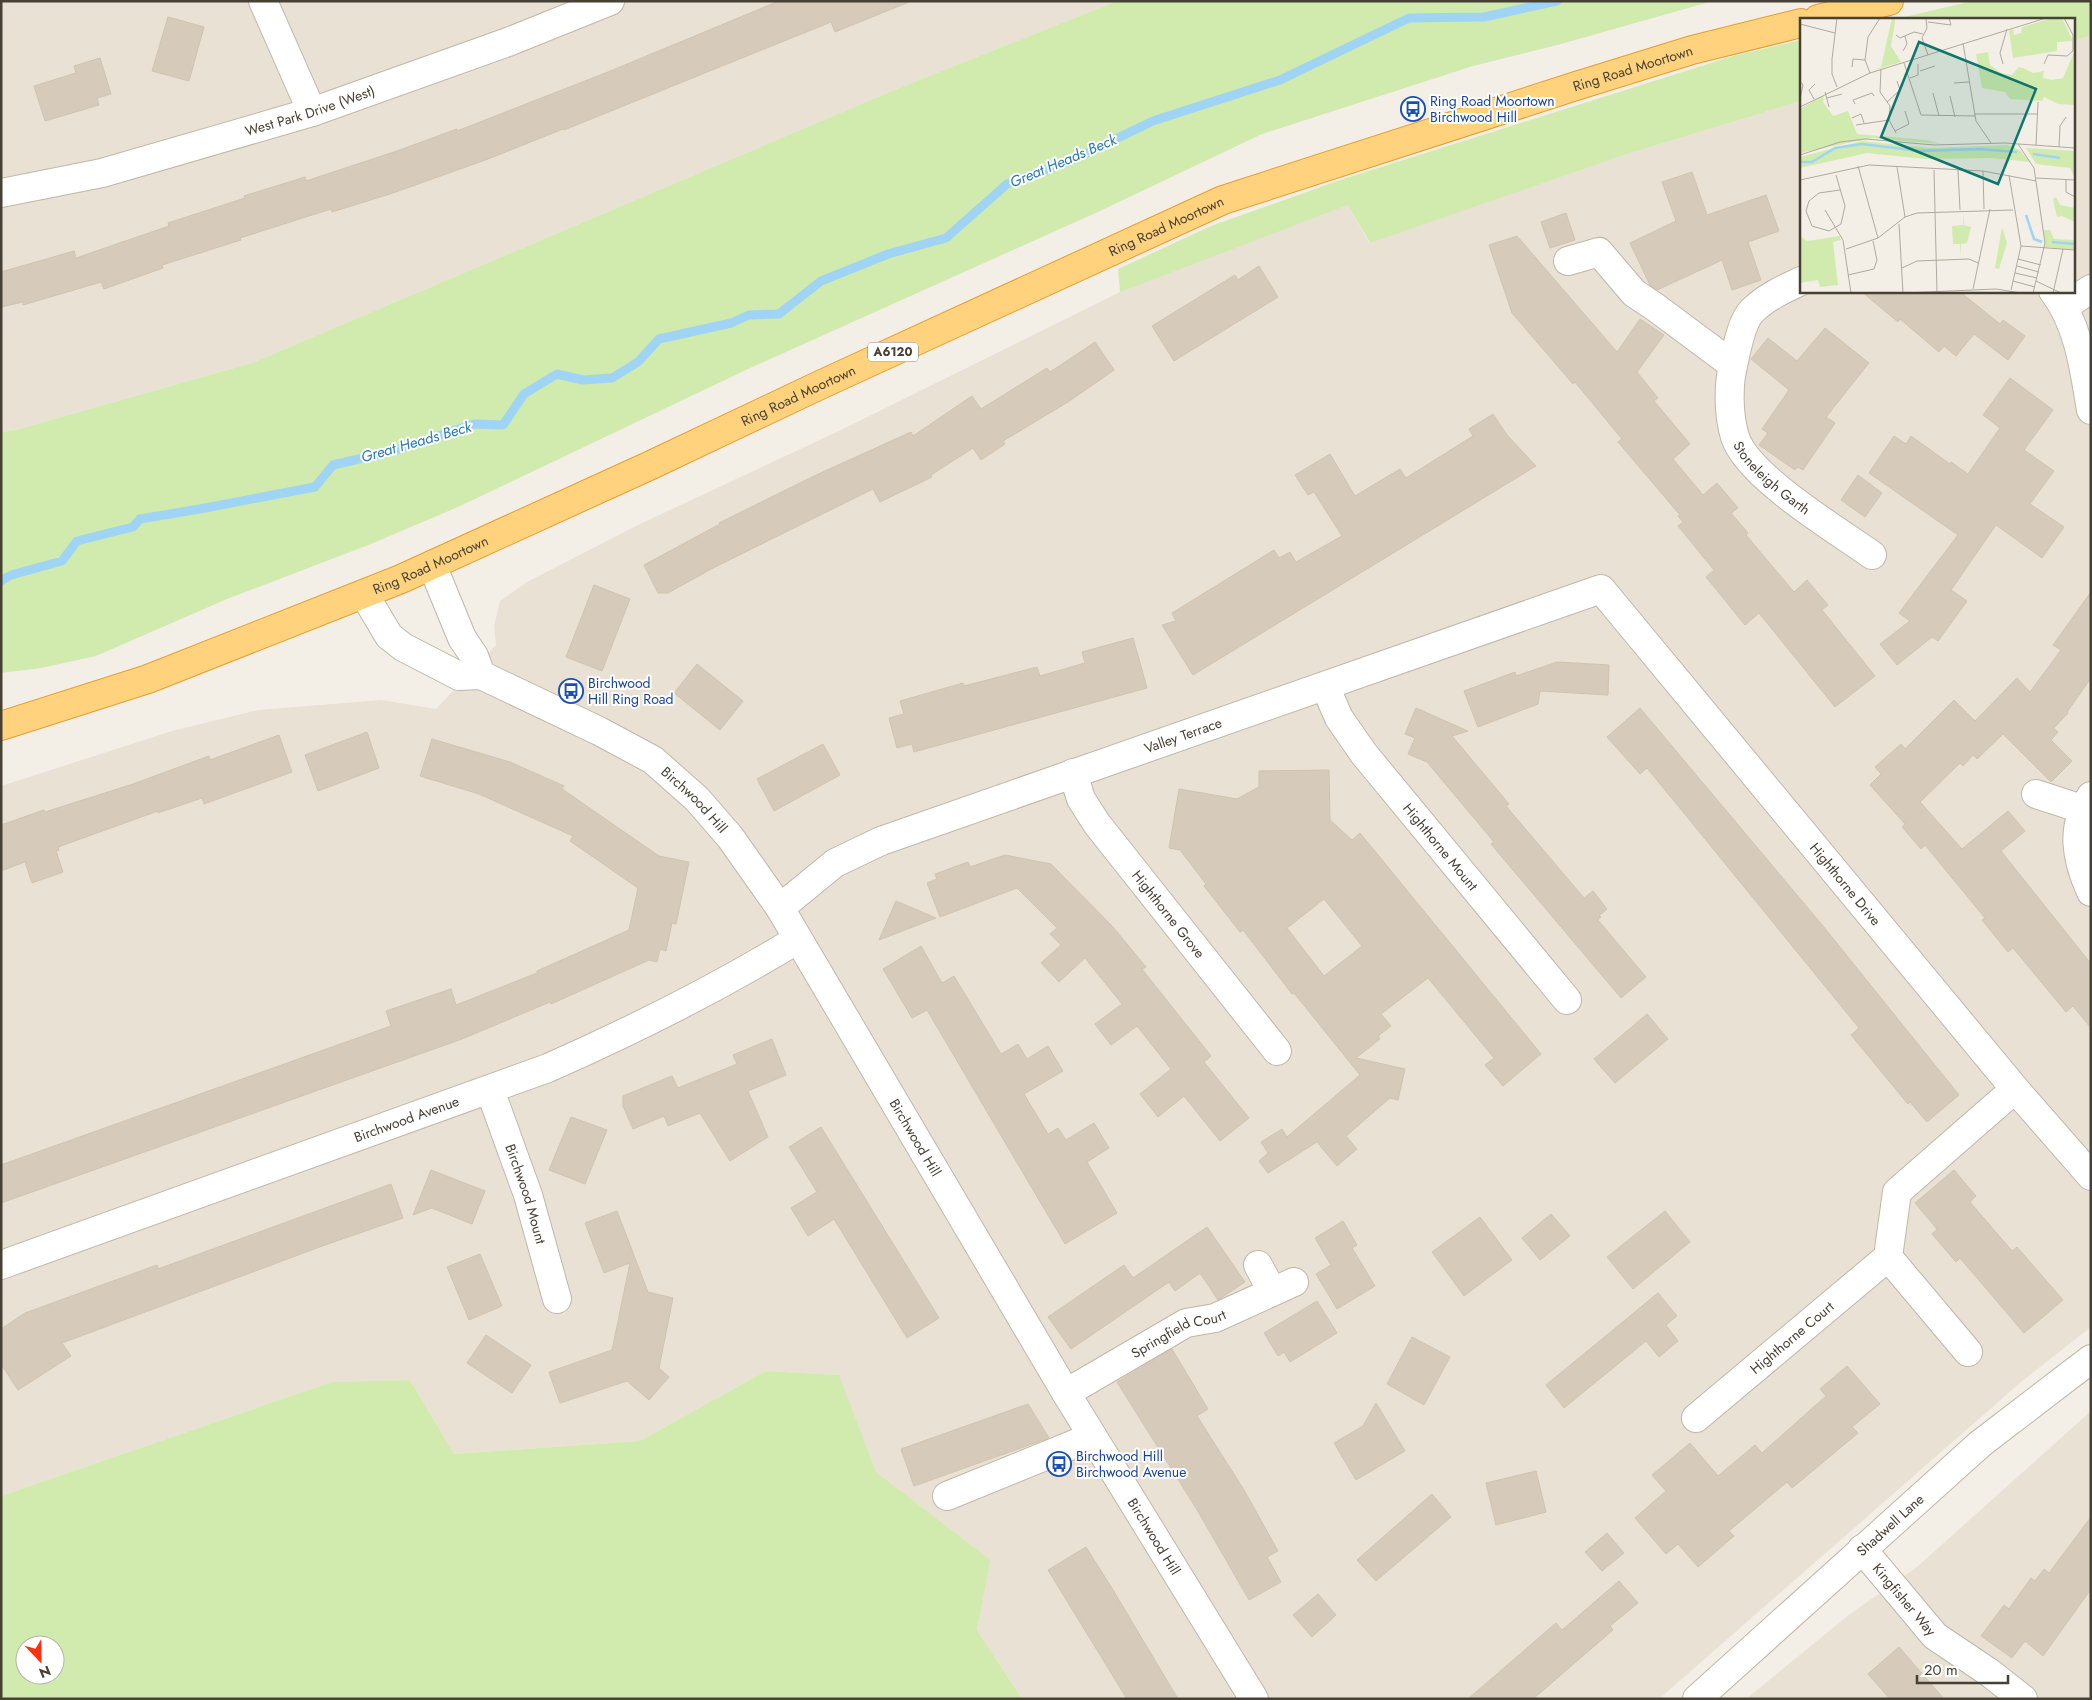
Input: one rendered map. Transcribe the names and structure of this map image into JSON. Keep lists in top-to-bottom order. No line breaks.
{"streets":{"highway":["Ring Road Moortown","A6120"],"street":["West Park Drive (West)","Stoneleigh Garth","Valley Terrace","Birchwood Hill","Highthorne Mount","Highthorne Drive","Highthorne Grove","Birchwood Avenue","Birchwood Mount","Springfield Court","Highthorne Court","Shadwell Lane","Kingfisher Way"]},"crossings":[["Ring Road Moortown","Birchwood Hill"],["Valley Terrace","Birchwood Hill"],["Valley Terrace","Highthorne Mount"],["Valley Terrace","Highthorne Drive"],["Valley Terrace","Highthorne Grove"],["Birchwood Hill","Birchwood Avenue"],["Birchwood Hill","Springfield Court"],["Birchwood Avenue","Birchwood Mount"],["Shadwell Lane","Kingfisher Way"]],"water":["Great Heads Beck"],"places":{"bus stop":["Ring Road Moortown Birchwood Hill","Birchwood Hill Ring Road","Birchwood Hill Birchwood Avenue"]},"scale_bar":"20 m","north":"bottom"}
